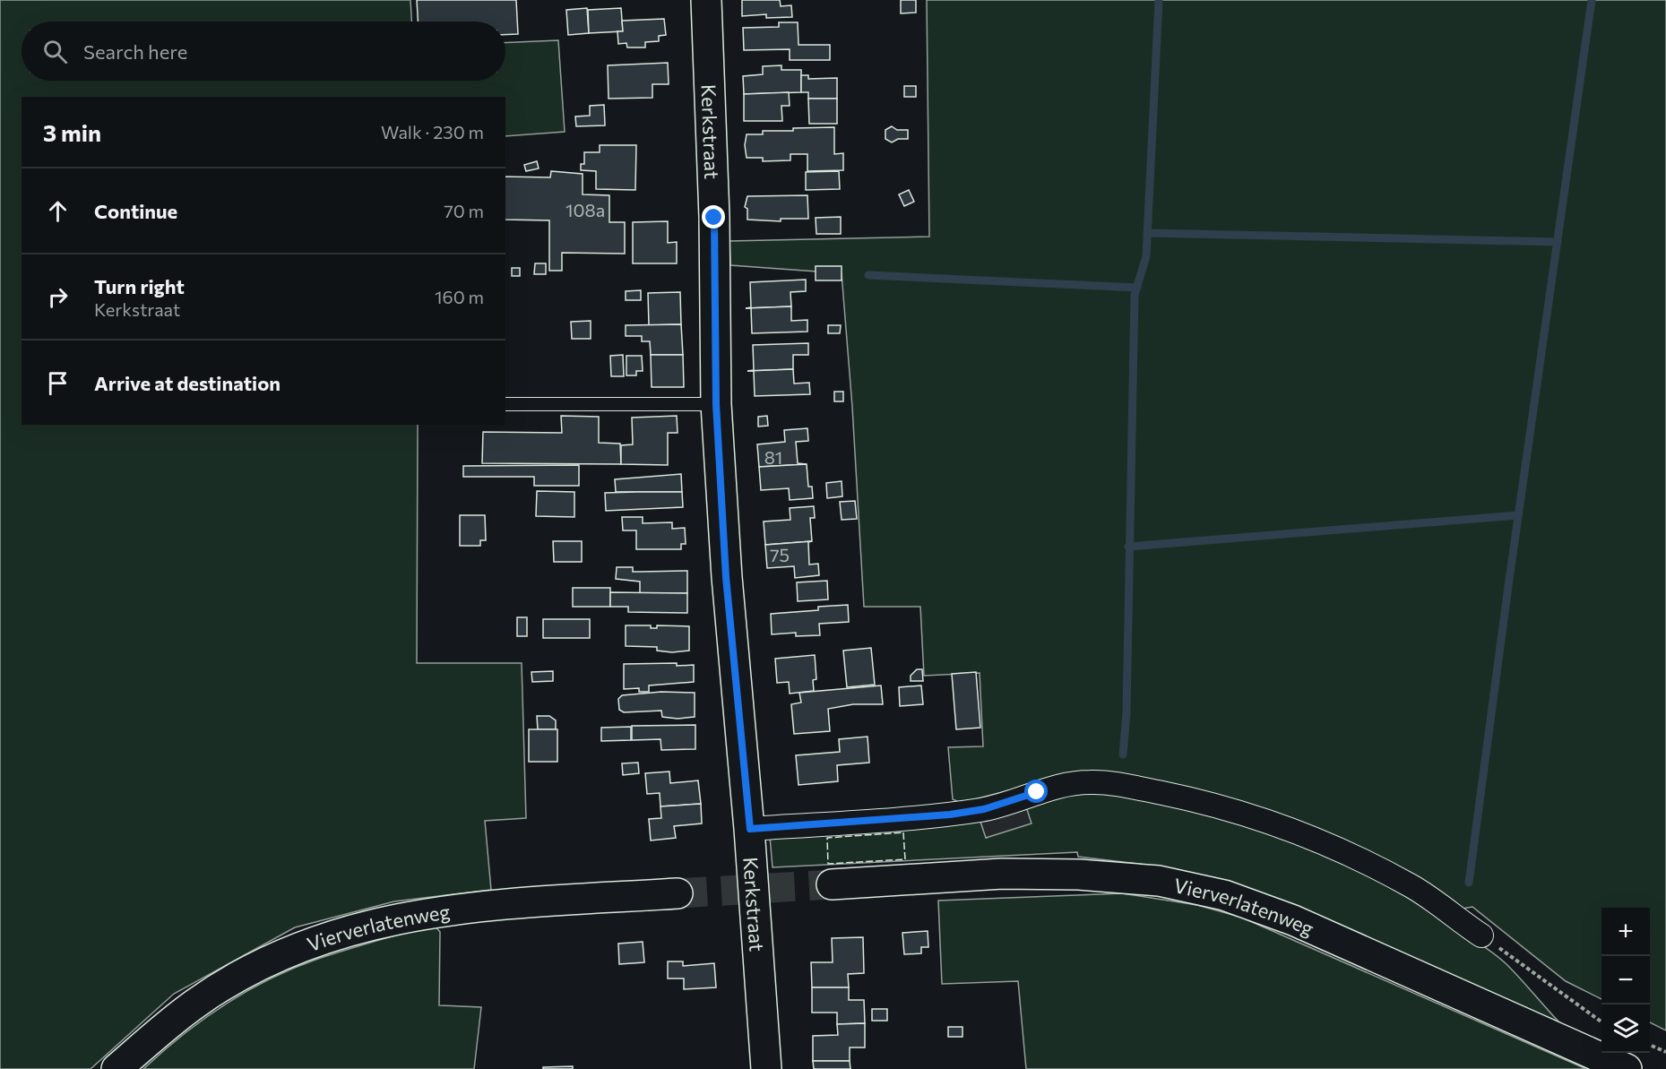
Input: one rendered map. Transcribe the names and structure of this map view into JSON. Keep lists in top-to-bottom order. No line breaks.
{"streets":{"main road":["Kerkstraat","Vierverlatenweg"]},"house_numbers":["108a","81","75"],"page":{"search":"Search here","heading":["3 min","Walk · 230 m"],"list":[["Continue","70 m"],["Turn right","Kerkstraat","160 m"],"Arrive at destination"],"map_buttons":["+","−"]}}
